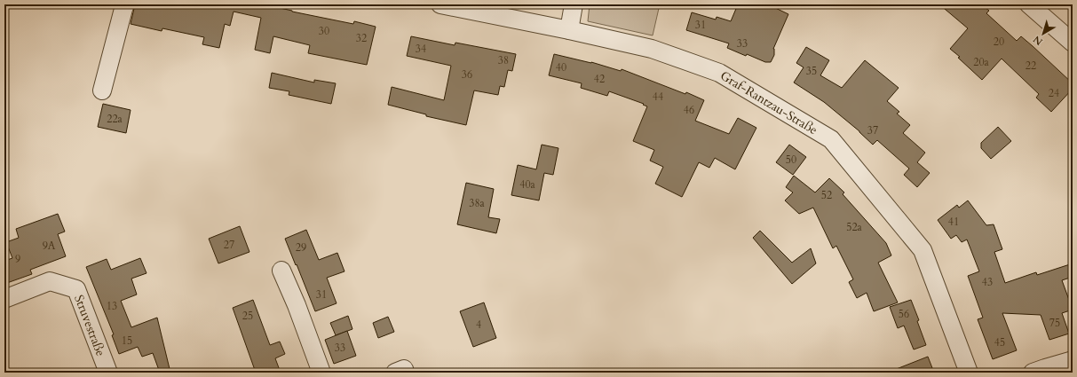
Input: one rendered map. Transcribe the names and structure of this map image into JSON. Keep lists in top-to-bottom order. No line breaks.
{"streets":{"street":["Graf-Rantzau-Straße","Struvestraße"]},"house_numbers":["31","30","32","20","33","34","38","20a","22","40","35","36","42","24","44","46","22a","37","50","40a","52","38a","41","52a","27","9A","29","9","43","31","13","56","25","75","4","15","45","33"],"north":"bottom left"}
